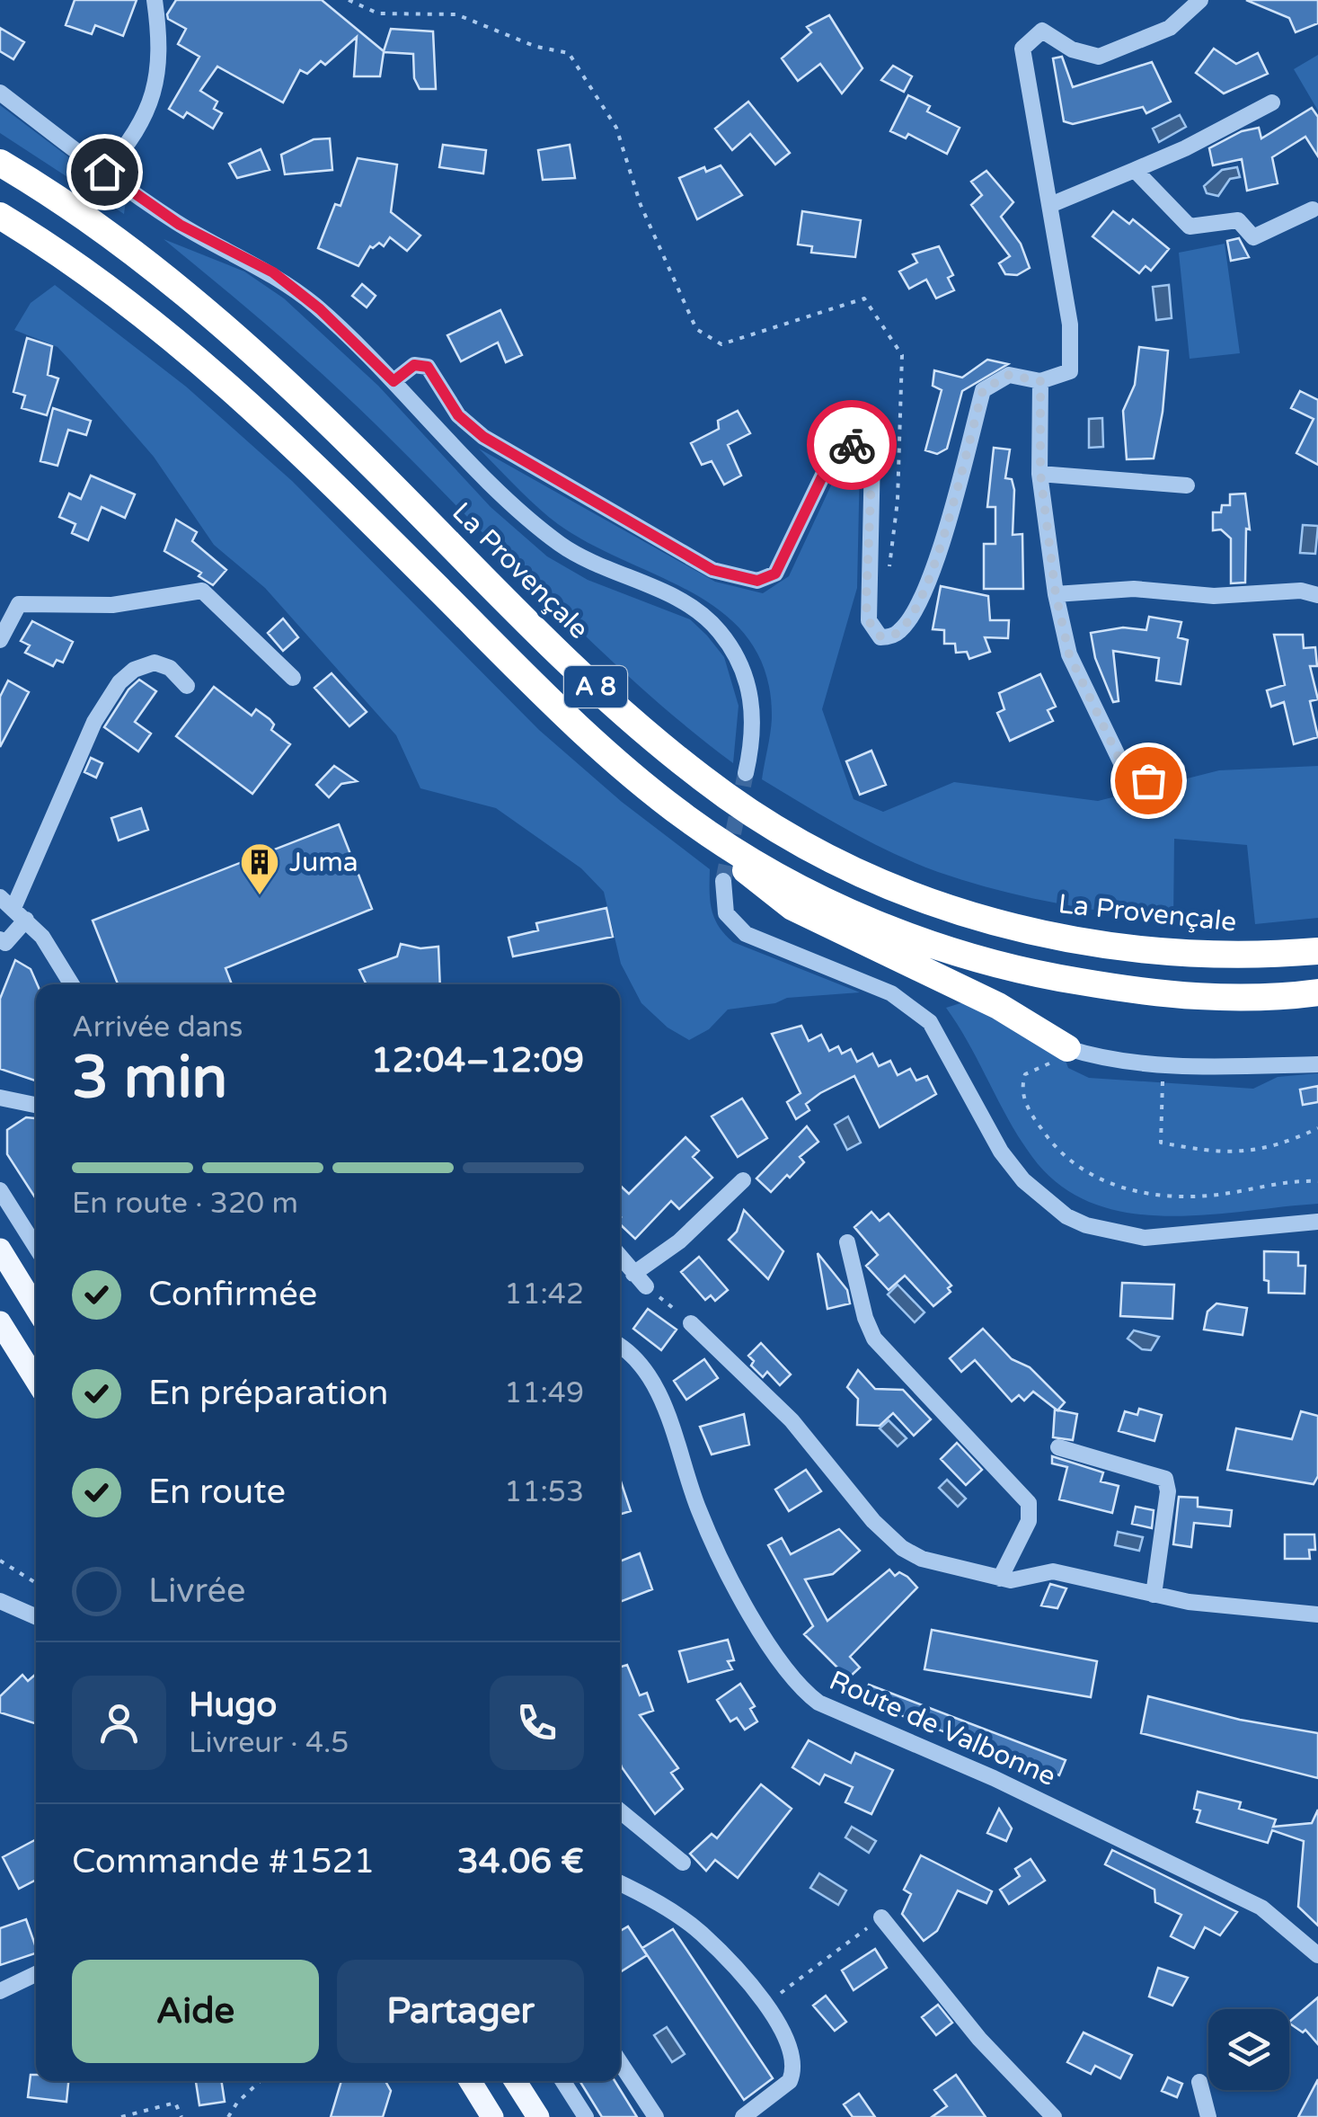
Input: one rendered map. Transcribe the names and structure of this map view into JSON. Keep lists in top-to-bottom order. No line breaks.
{"streets":{"highway":["La Provençale","A 8"],"street":["Route de Valbonne"]},"places":{"building":["Juma"]},"page":{"heading":["3 min","Arrivée dans","12:04–12:09"],"panel":["Hugo","Livreur · 4.5","Commande #1521","34.06 €"],"bar":"En route · 320 m","list":[["Confirmée","11:42"],["En préparation","11:49"],["En route","11:53"],"Livrée"],"buttons":["Aide","Partager"]}}
